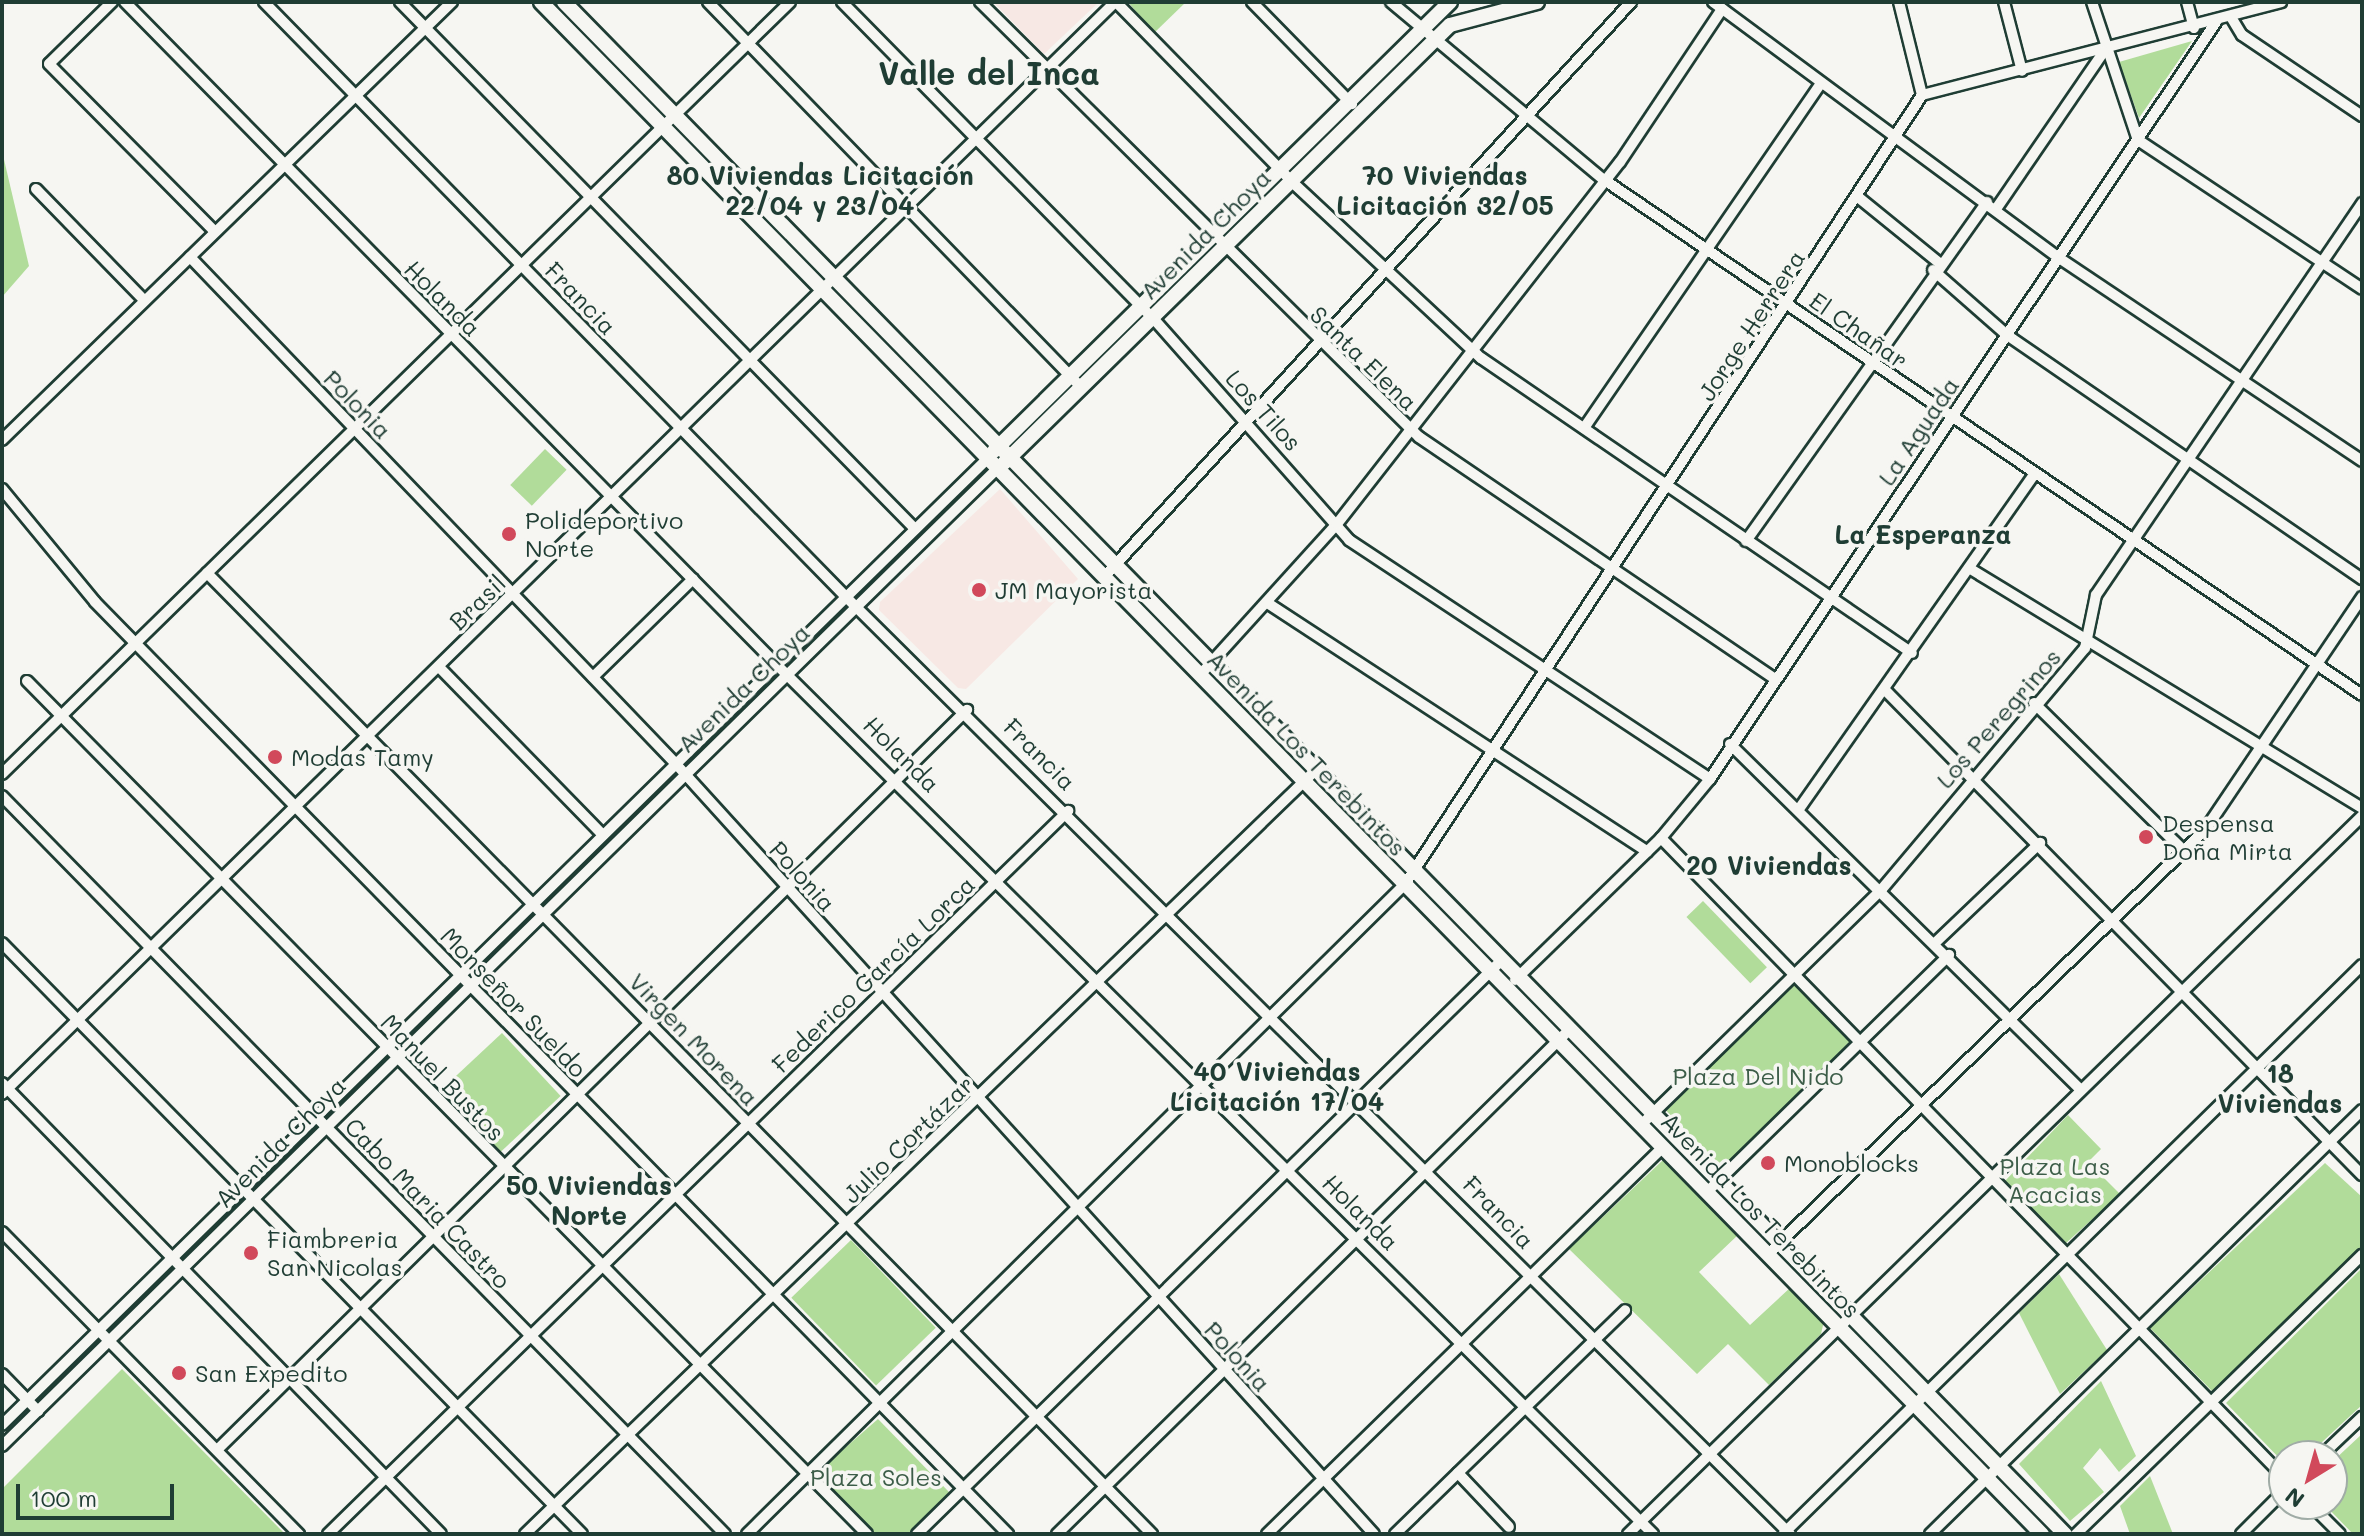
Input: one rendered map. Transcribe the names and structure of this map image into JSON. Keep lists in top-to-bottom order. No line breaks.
{"streets":{"main road":["Avenida Choya","Avenida Los Terebintos"],"street":["Holanda","Francia","Jorge Herrera","El Chañar","Santa Elena","Polonia","Los Tilos","La Aguada","Brasil","Los Peregrinos","Federico García Lorca","Monseñor Sueldo","Virgen Morena","Manuel Bustos","Julio Cortázar","Cabo Maria Castro"]},"crossings":[["Avenida Choya","Holanda"],["Avenida Choya","Francia"],["Avenida Choya","El Chañar"],["Avenida Choya","Santa Elena"],["Avenida Choya","Polonia"],["Avenida Choya","Los Tilos"],["Avenida Choya","Avenida Los Terebintos"],["Avenida Choya","Monseñor Sueldo"],["Avenida Choya","Virgen Morena"],["Avenida Choya","Manuel Bustos"],["Avenida Choya","Cabo Maria Castro"],["Holanda","Jorge Herrera"],["Holanda","Brasil"],["Holanda","Federico García Lorca"],["Holanda","Julio Cortázar"],["Francia","Jorge Herrera"],["Francia","Brasil"],["Francia","Federico García Lorca"],["Francia","Julio Cortázar"],["Jorge Herrera","El Chañar"],["Jorge Herrera","Santa Elena"],["Jorge Herrera","Polonia"],["Jorge Herrera","Los Tilos"],["Jorge Herrera","Avenida Los Terebintos"],["Jorge Herrera","Monseñor Sueldo"],["Jorge Herrera","Virgen Morena"],["Jorge Herrera","Manuel Bustos"],["El Chañar","La Aguada"],["El Chañar","Los Peregrinos"],["Santa Elena","La Aguada"],["Santa Elena","Brasil"],["Polonia","Brasil"],["Polonia","Federico García Lorca"],["Polonia","Julio Cortázar"],["Los Tilos","La Aguada"],["Los Tilos","Brasil"],["La Aguada","Avenida Los Terebintos"],["Brasil","Avenida Los Terebintos"],["Brasil","Monseñor Sueldo"],["Brasil","Virgen Morena"],["Brasil","Manuel Bustos"],["Brasil","Cabo Maria Castro"],["Los Peregrinos","Avenida Los Terebintos"],["Avenida Los Terebintos","Julio Cortázar"],["Federico García Lorca","Monseñor Sueldo"],["Federico García Lorca","Virgen Morena"],["Federico García Lorca","Manuel Bustos"],["Federico García Lorca","Cabo Maria Castro"],["Monseñor Sueldo","Julio Cortázar"],["Virgen Morena","Julio Cortázar"],["Manuel Bustos","Julio Cortázar"],["Julio Cortázar","Cabo Maria Castro"]],"districts":["Valle del Inca","80 Viviendas Licitación 22/04 y 23/04","70 Viviendas Licitación 32/05","La Esperanza","20 Viviendas","40 Viviendas Licitación 17/04","18 Viviendas","50 Viviendas Norte"],"parks":["Plaza Del Nido","Plaza Las Acacias","Plaza Soles"],"places":["Polideportivo Norte","JM Mayorista","Modas Tamy","Despensa Doña Mirta","Monoblocks","Fiambreria San Nicolas","San Expedito"],"scale_bar":"100 m","north":"bottom left"}
